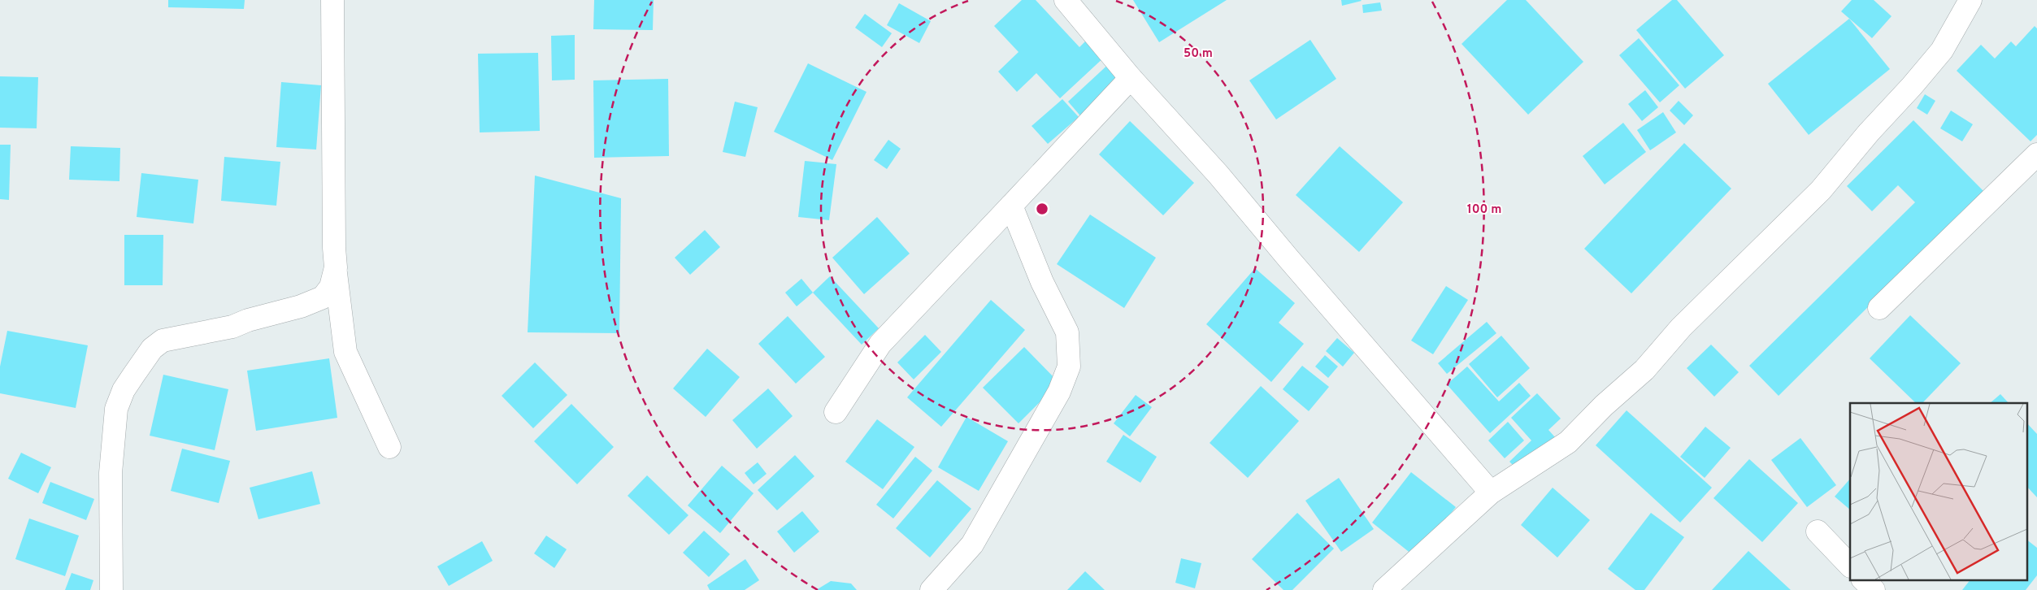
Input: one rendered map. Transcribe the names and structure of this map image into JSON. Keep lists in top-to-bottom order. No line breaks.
{"rings":["50 m","100 m"]}
